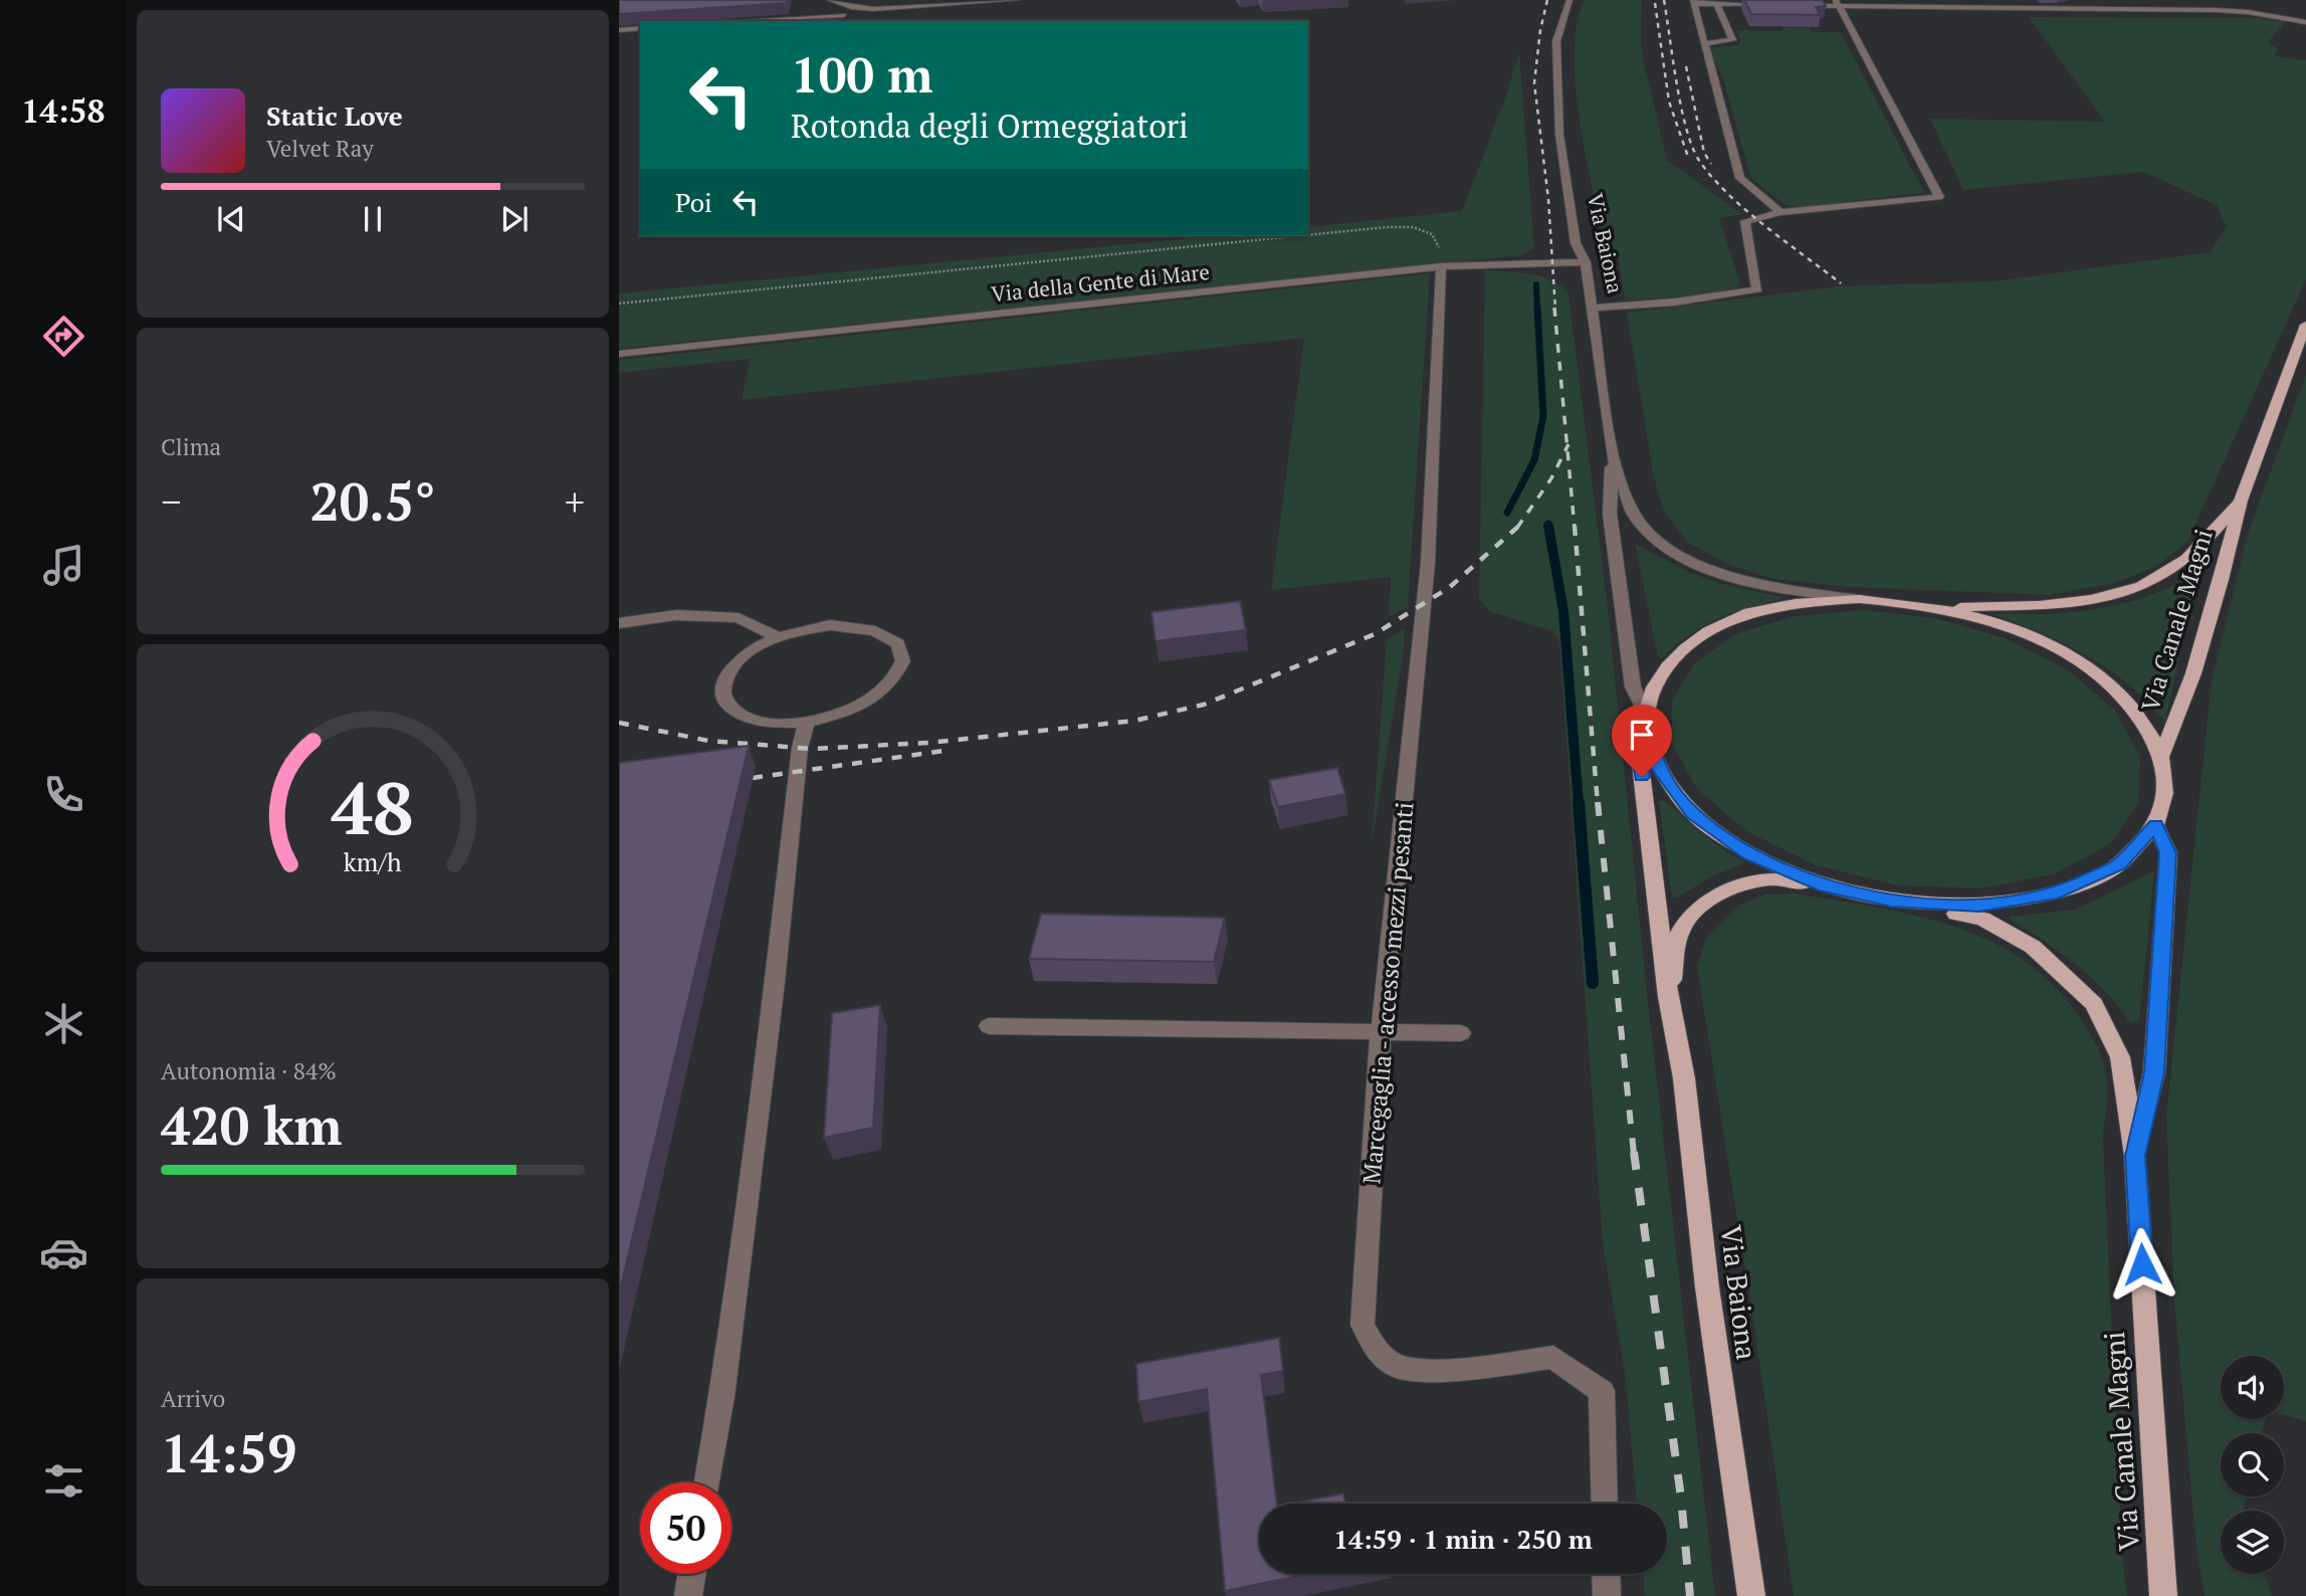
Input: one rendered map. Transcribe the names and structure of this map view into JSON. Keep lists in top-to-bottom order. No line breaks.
{"streets":{"main road":["Via Baiona","Via Canale Magni"],"street":["Via della Gente di Mare","Marcegaglia - accesso mezzi pesanti"]},"crossings":[["Via Baiona","Via della Gente di Mare"],["Via della Gente di Mare","Marcegaglia - accesso mezzi pesanti"]],"page":{"tabs":"14:58","turn":["100 m","Rotonda degli Ormeggiatori"],"song":["Static Love","Velvet Ray"],"then":"Poi","tile":["Clima",["Autonomia · 84%","420 km"],["Arrivo","14:59"]],"heat":["−","20.5°","+"],"limit":"50","trip":"14:59 · 1 min · 250 m","gauge":["48","km/h"]}}
